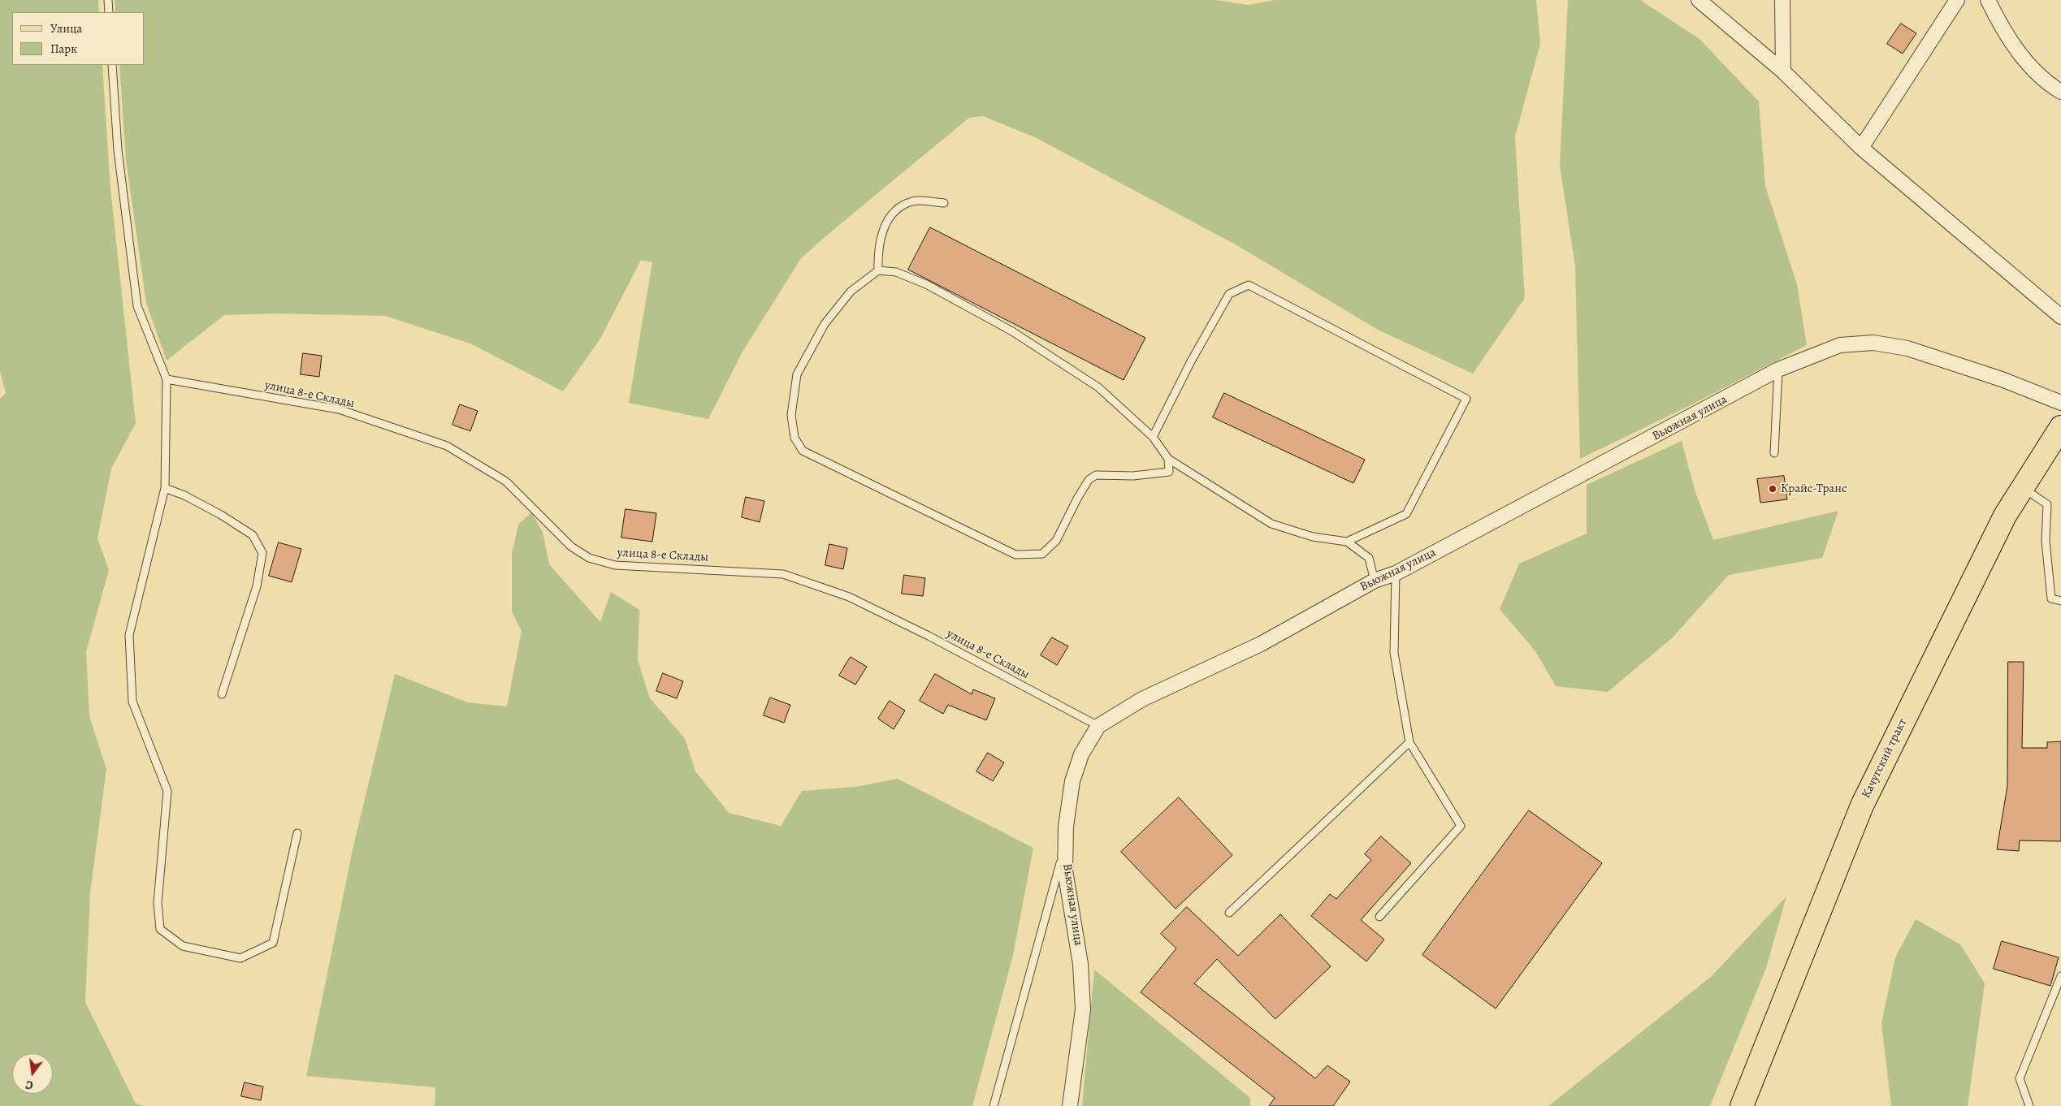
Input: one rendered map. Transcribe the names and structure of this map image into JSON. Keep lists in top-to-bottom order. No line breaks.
{"streets":{"main road":["Качугский тракт"],"street":["Вьюжная улица"],"lane":["улица 8-е Склады"]},"crossings":[["улица 8-е Склады","Вьюжная улица"]],"places":["Крайс-Транс"],"legend":["Улица","Парк"],"north":"bottom"}
